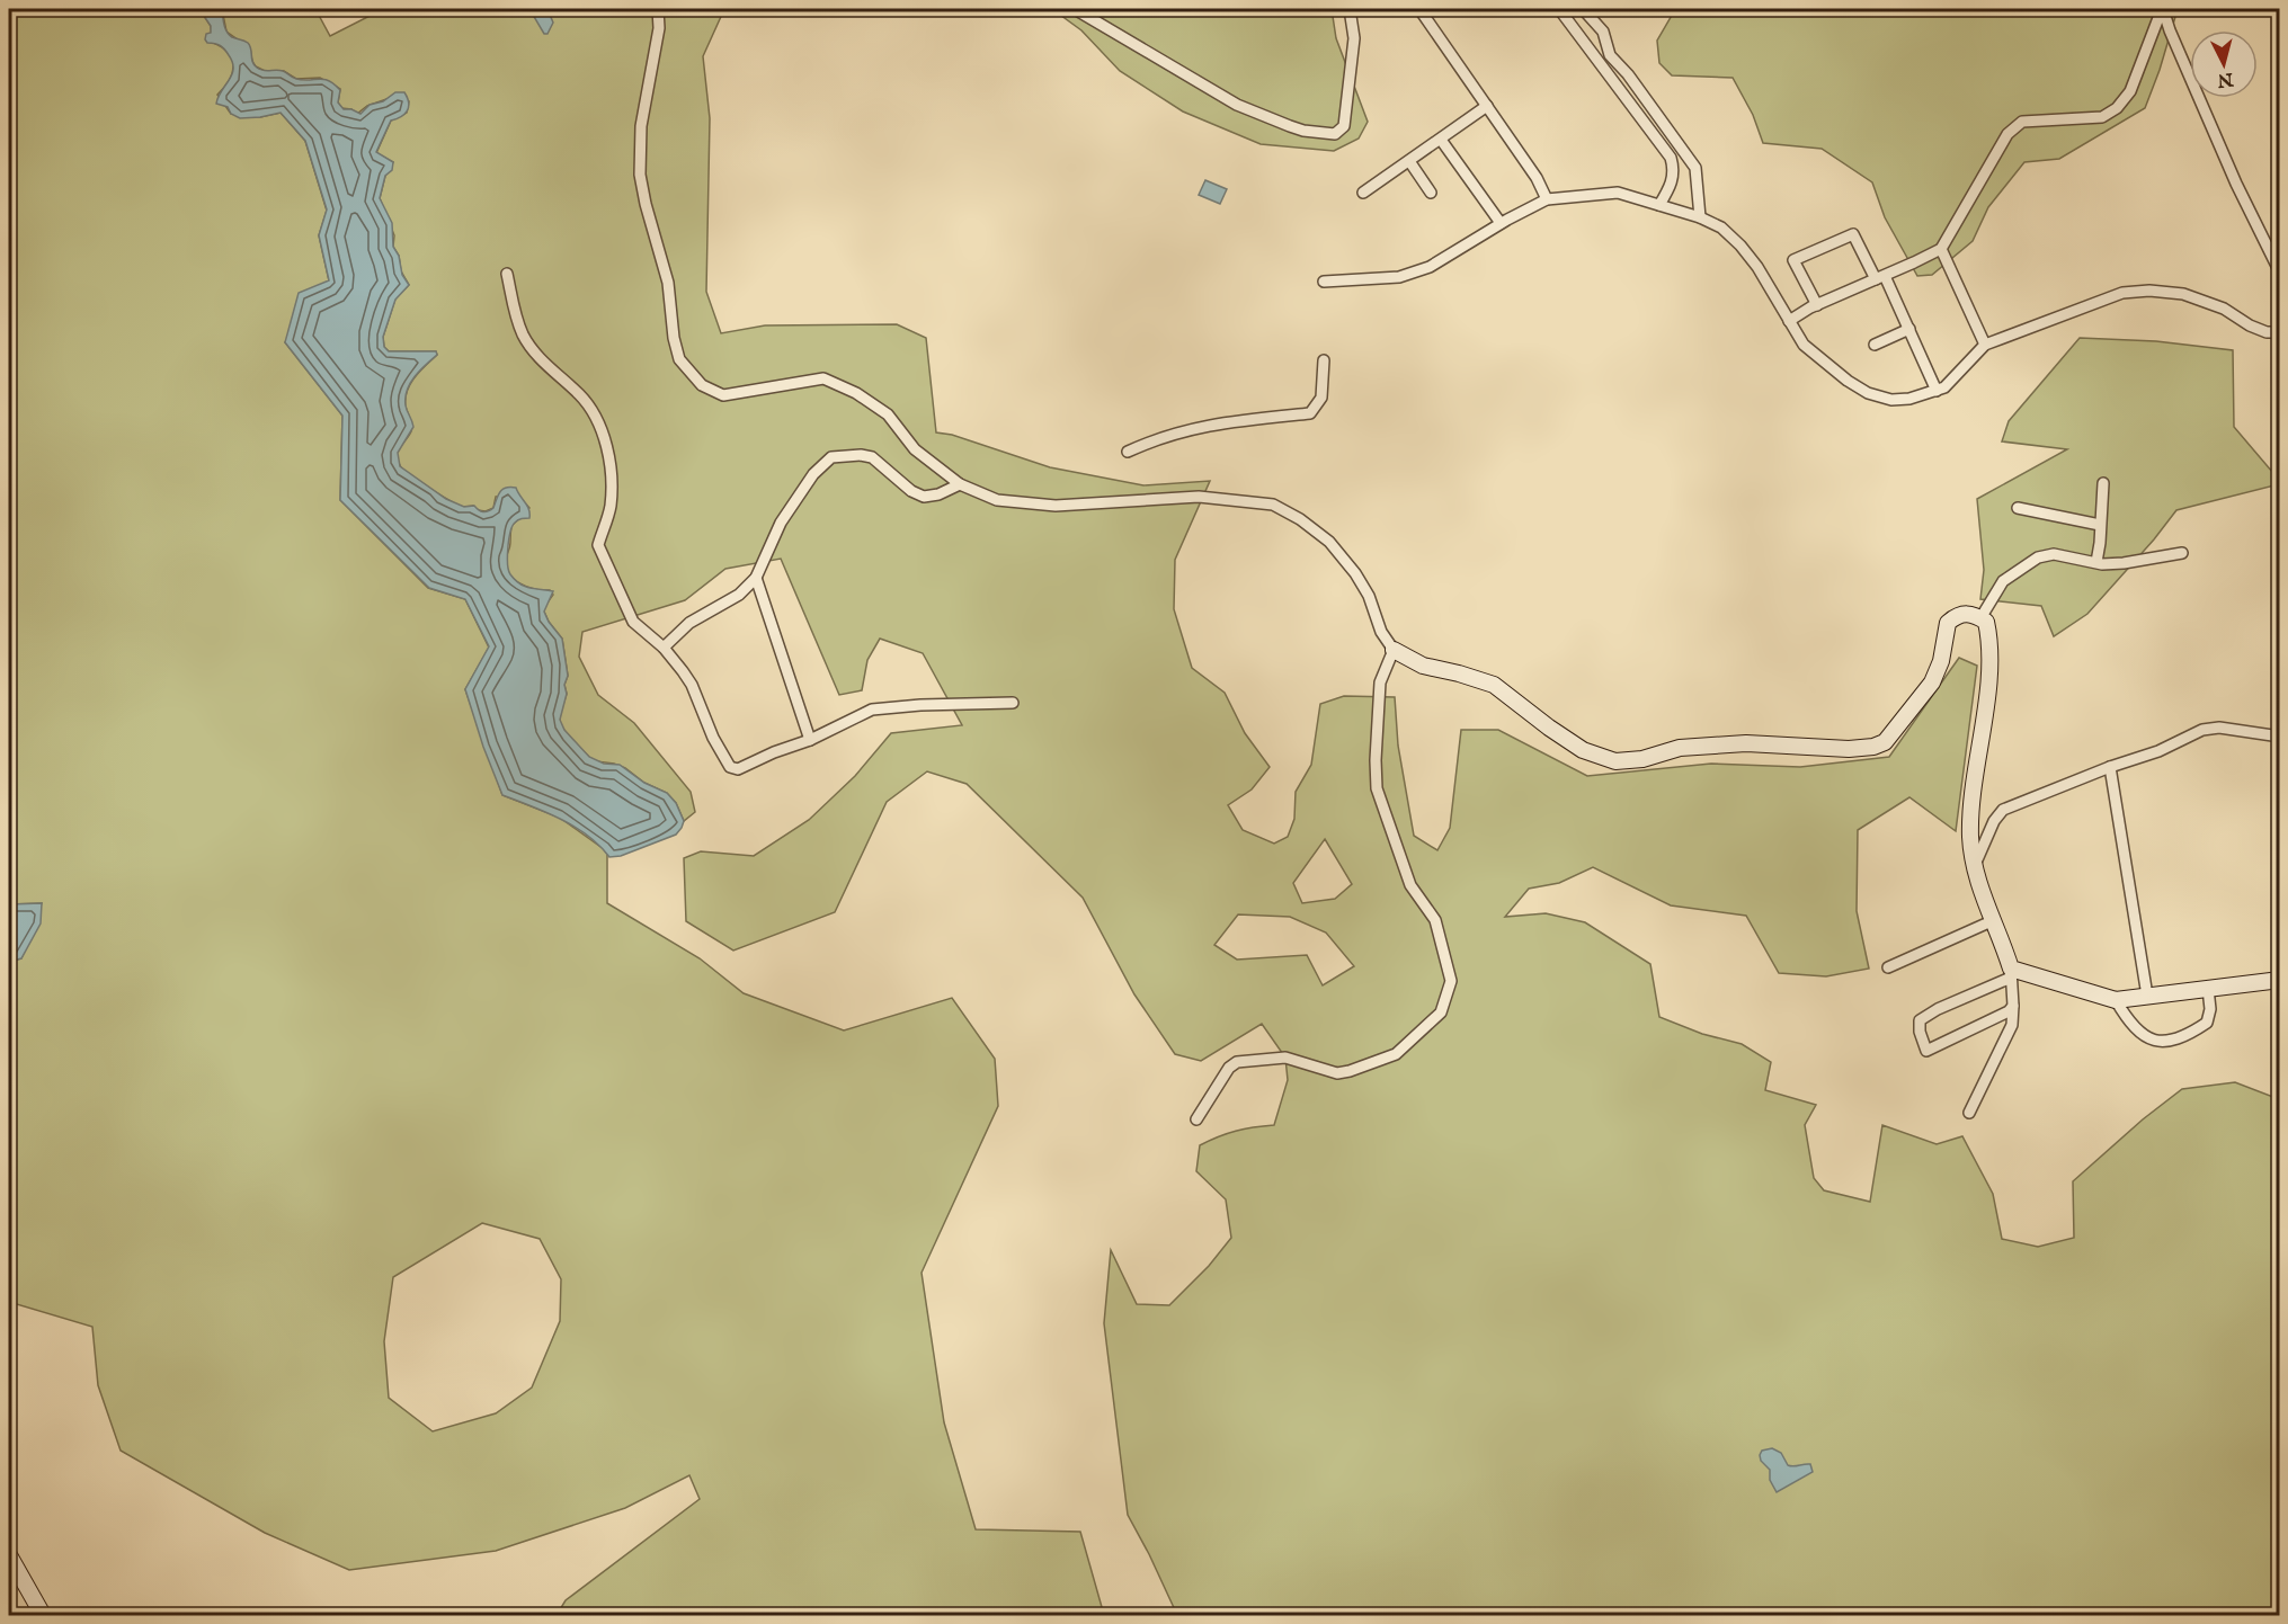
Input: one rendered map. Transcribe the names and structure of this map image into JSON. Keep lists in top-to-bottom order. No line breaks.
{"north":"bottom"}
